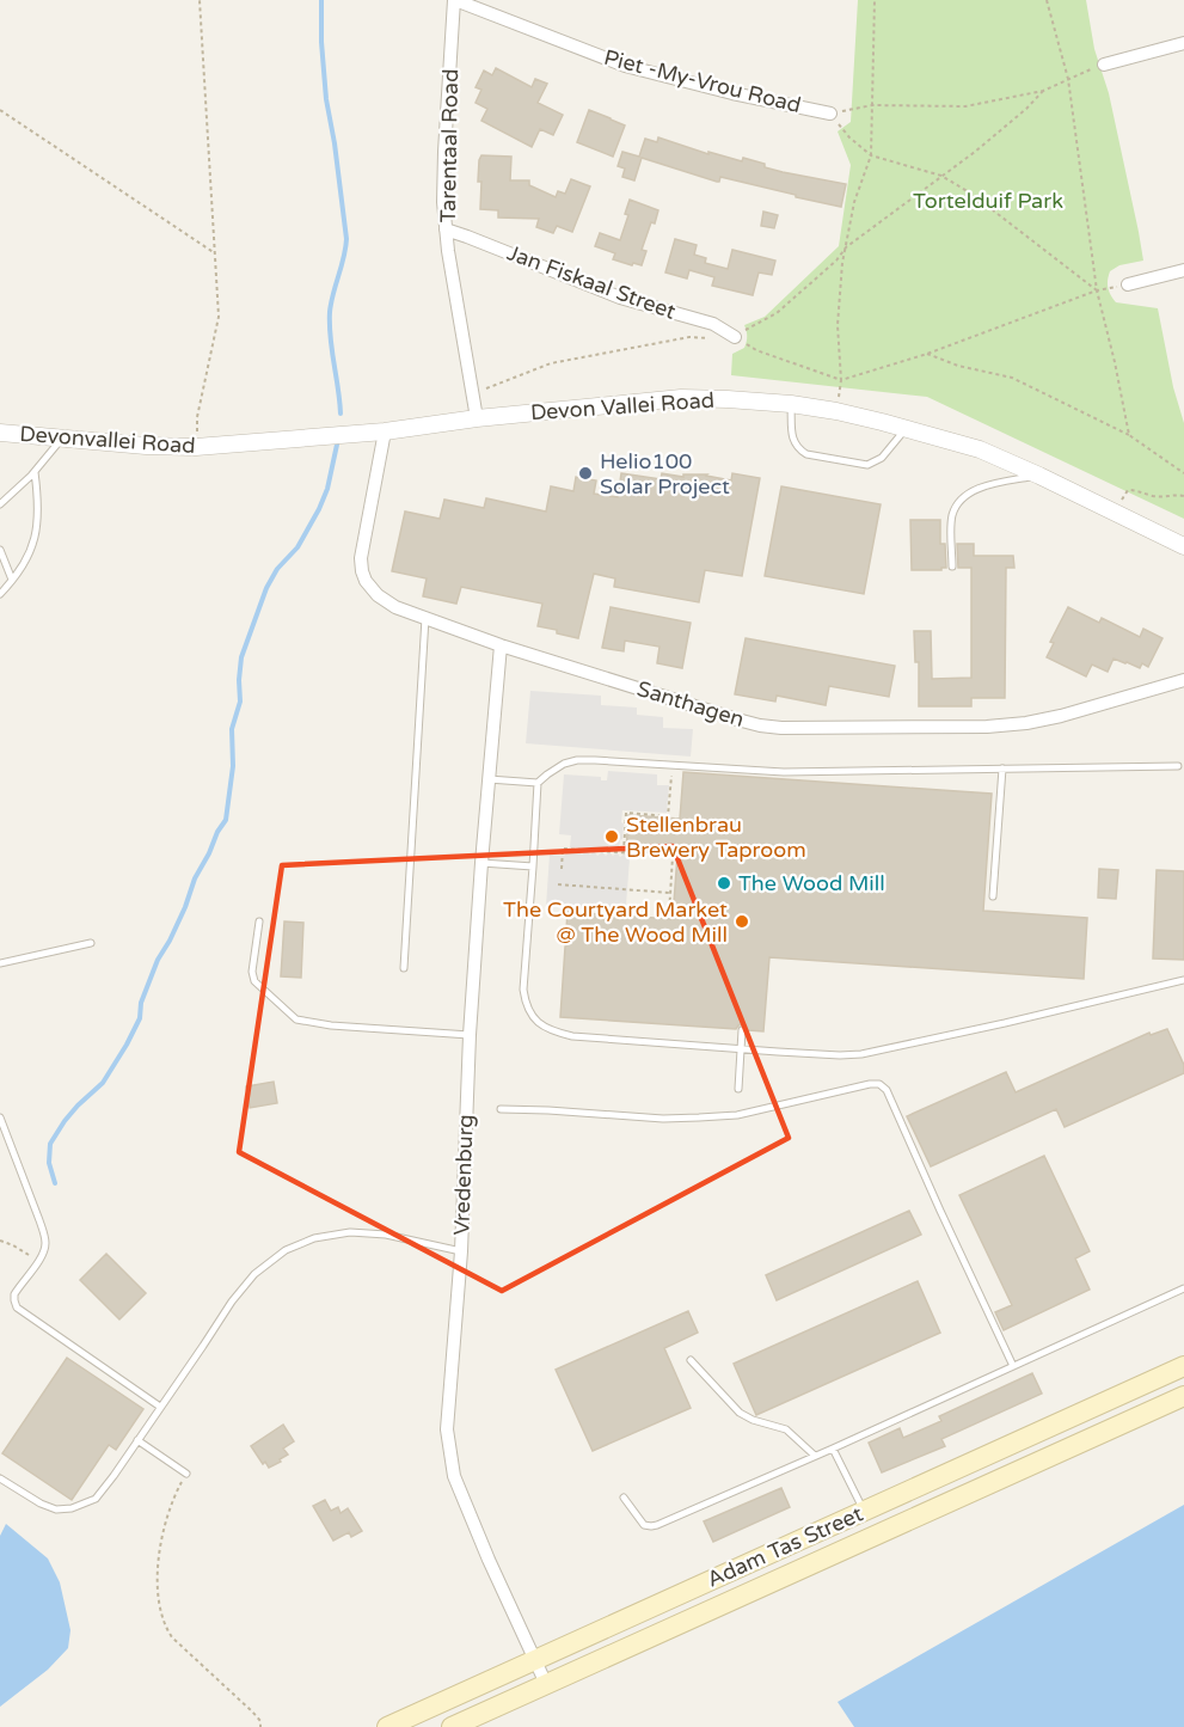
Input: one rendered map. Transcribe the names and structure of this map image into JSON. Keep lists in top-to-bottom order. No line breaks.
{"streets":{"main road":["Adam Tas Street"],"street":["Piet -My-Vrou Road","Tarentaal Road","Jan Fiskaal Street","Devon Vallei Road","Devonvallei Road","Santhagen","Vredenburg"]},"crossings":[["Piet -My-Vrou Road","Tarentaal Road"],["Tarentaal Road","Jan Fiskaal Street"],["Tarentaal Road","Devon Vallei Road"],["Devon Vallei Road","Devonvallei Road"],["Devon Vallei Road","Santhagen"],["Santhagen","Vredenburg"],["Vredenburg","Adam Tas Street"]],"parks":["Tortelduif Park"],"places":["Helio100 Solar Project","Stellenbrau Brewery Taproom","The Wood Mill","The Courtyard Market @ The Wood Mill"]}
